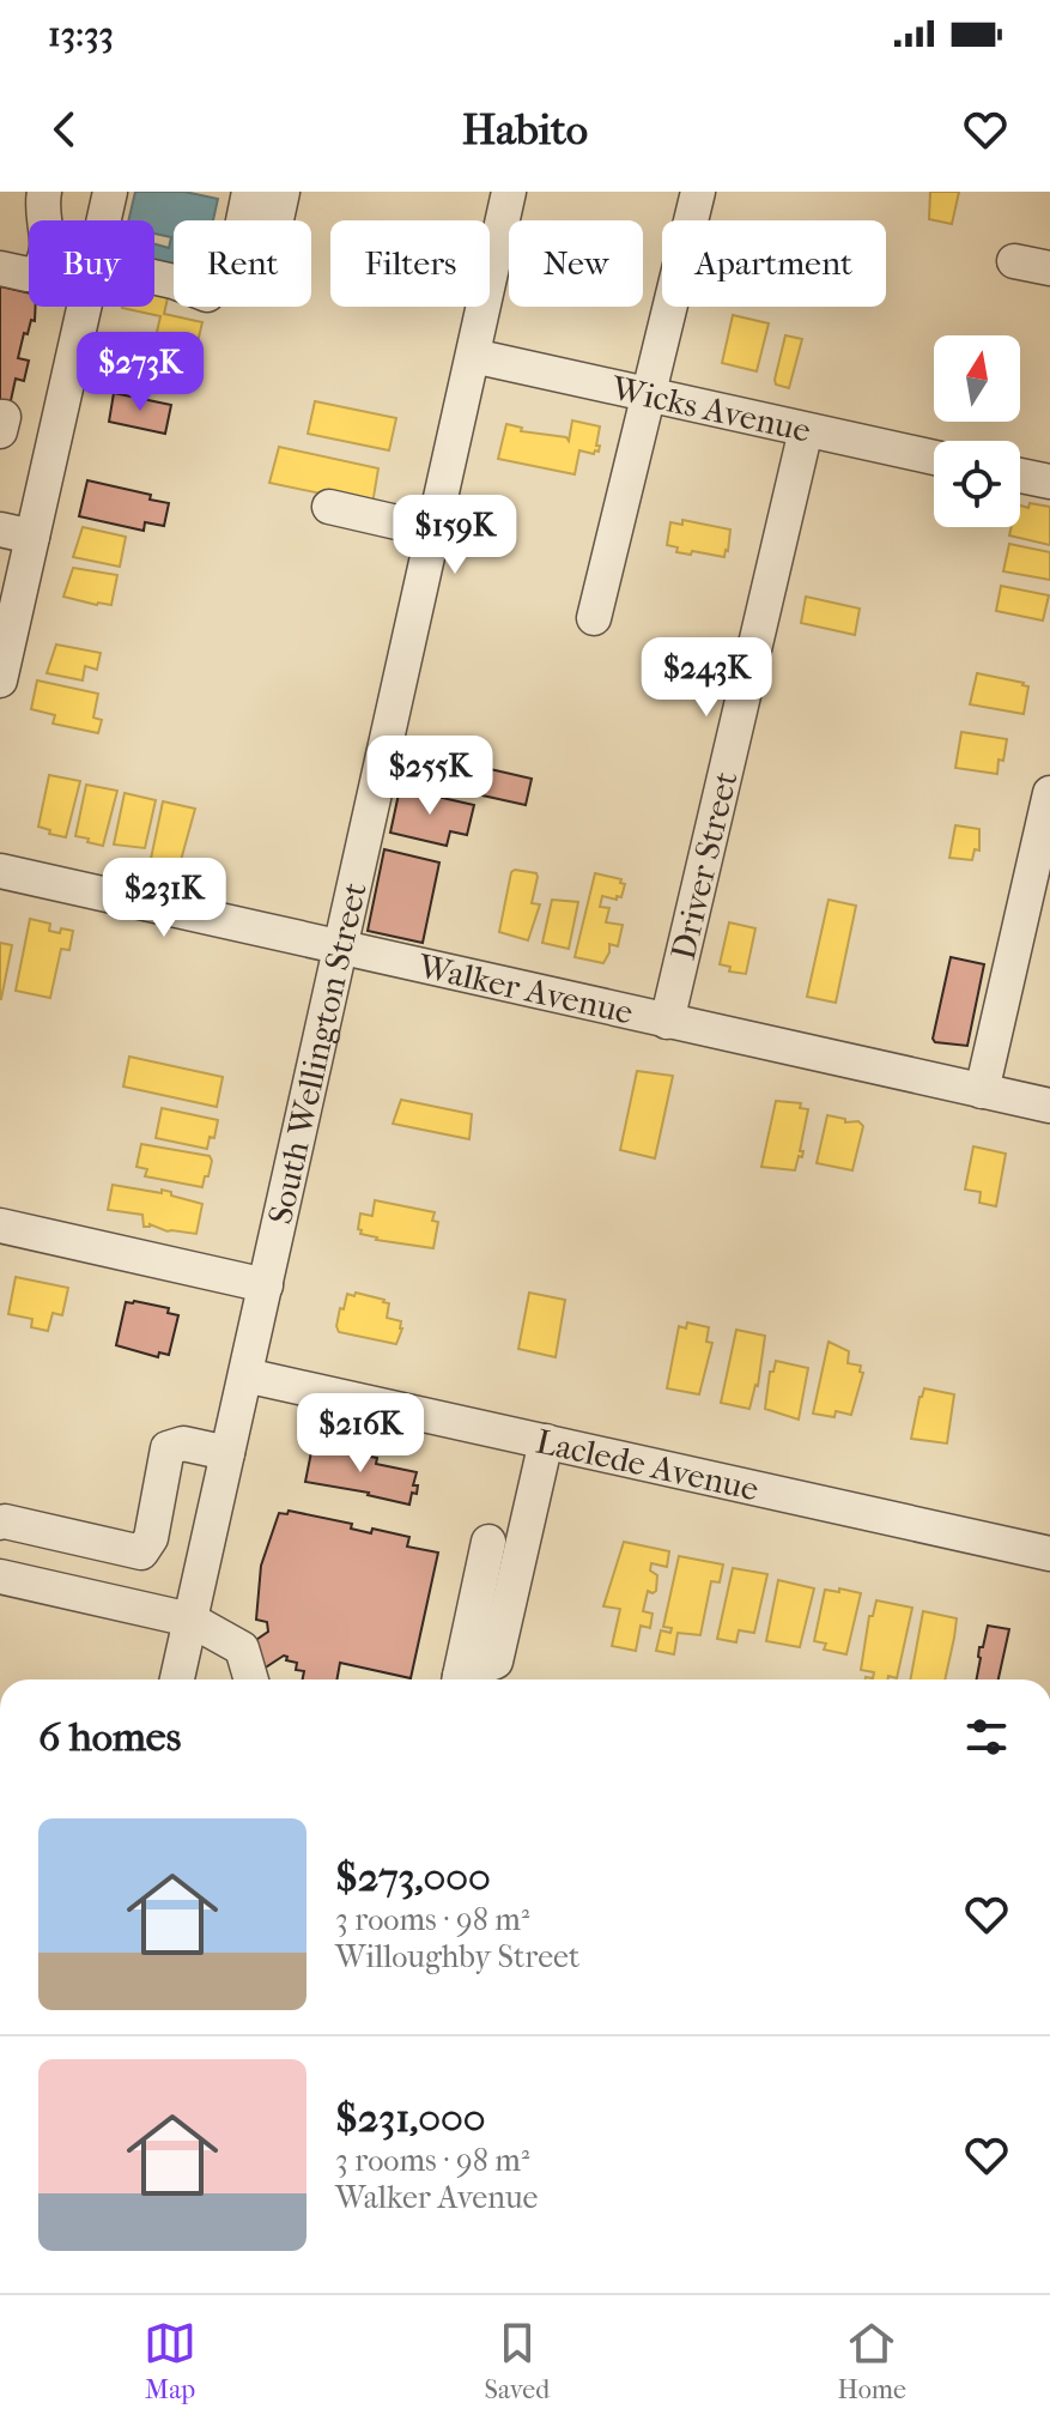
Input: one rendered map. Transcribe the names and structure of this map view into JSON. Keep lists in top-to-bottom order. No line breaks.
{"streets":{"street":["Wicks Avenue","Driver Street","Walker Avenue","South Wellington Street","Laclede Avenue"]},"crossings":[["Wicks Avenue","Driver Street"],["Wicks Avenue","South Wellington Street"],["Driver Street","Walker Avenue"],["Walker Avenue","South Wellington Street"],["South Wellington Street","Laclede Avenue"]],"north":"top","page":{"status":"13:33","header":"Habito","chip":["Buy","Rent","Filters","New","Apartment"],"price":["$273K","$159K","$243K","$255K","$231K","$216K"],"heading":"6 homes","list":[{"name":"$273,000","note":"3 rooms · 98 m² · Willoughby Street"},{"name":"$231,000","note":"3 rooms · 98 m² · Walker Avenue"}],"tabs":["Map","Saved","Home"]}}
